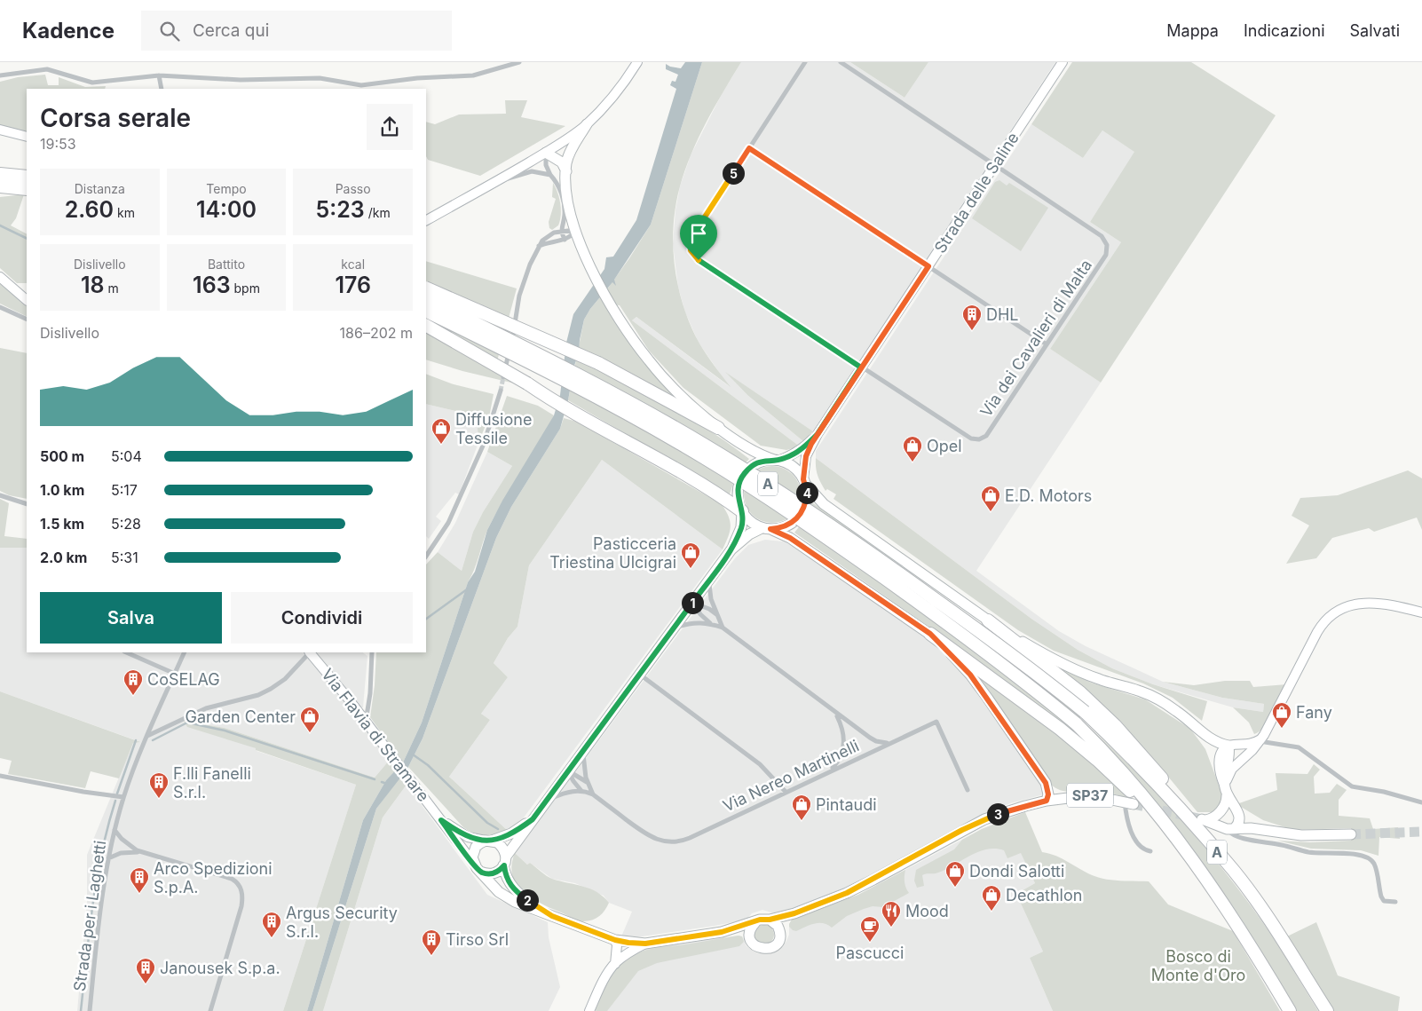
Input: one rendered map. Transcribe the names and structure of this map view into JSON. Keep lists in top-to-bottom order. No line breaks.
{"streets":{"highway":["A"],"main road":["Via Flavia di Stramare","SP37"],"street":["Strada delle Saline","Via dei Cavalieri di Malta","Via Nereo Martinelli","Strada per i Laghetti"]},"crossings":[["Strada delle Saline","Via dei Cavalieri di Malta"]],"parks":["Bosco di Monte d'Oro"],"places":{"building":["DHL","CoSELAG","F.lli Fanelli S.r.l.","Arco Spedizioni S.p.A.","Argus Security S.r.l.","Tirso Srl","Janousek S.p.a."],"shop":["Diffusione Tessile","Opel","E.D. Motors","Pasticceria Triestina Ulcigrai","Fany","Garden Center","Pintaudi","Dondi Salotti","Decathlon"],"restaurant":["Mood"],"cafe":["Pascucci"]},"page":{"header":"Kadence","search":"Cerca qui","nav":["Mappa","Indicazioni","Salvati"],"heading":["Corsa serale","19:53"],"pins":["5","4","1","3","2"],"stats":[["Distanza","2.60 km"],["Tempo","14:00"],["Passo","5:23 /km"],["Dislivello","18 m"],["Battito","163 bpm"],["kcal","176"]],"chart":["Dislivello","186–202 m"],"list":[{"name":"500 m","note":"5:04"},{"name":"1.0 km","note":"5:17"},{"name":"1.5 km","note":"5:28"},{"name":"2.0 km","note":"5:31"}],"buttons":["Salva","Condividi"]}}
